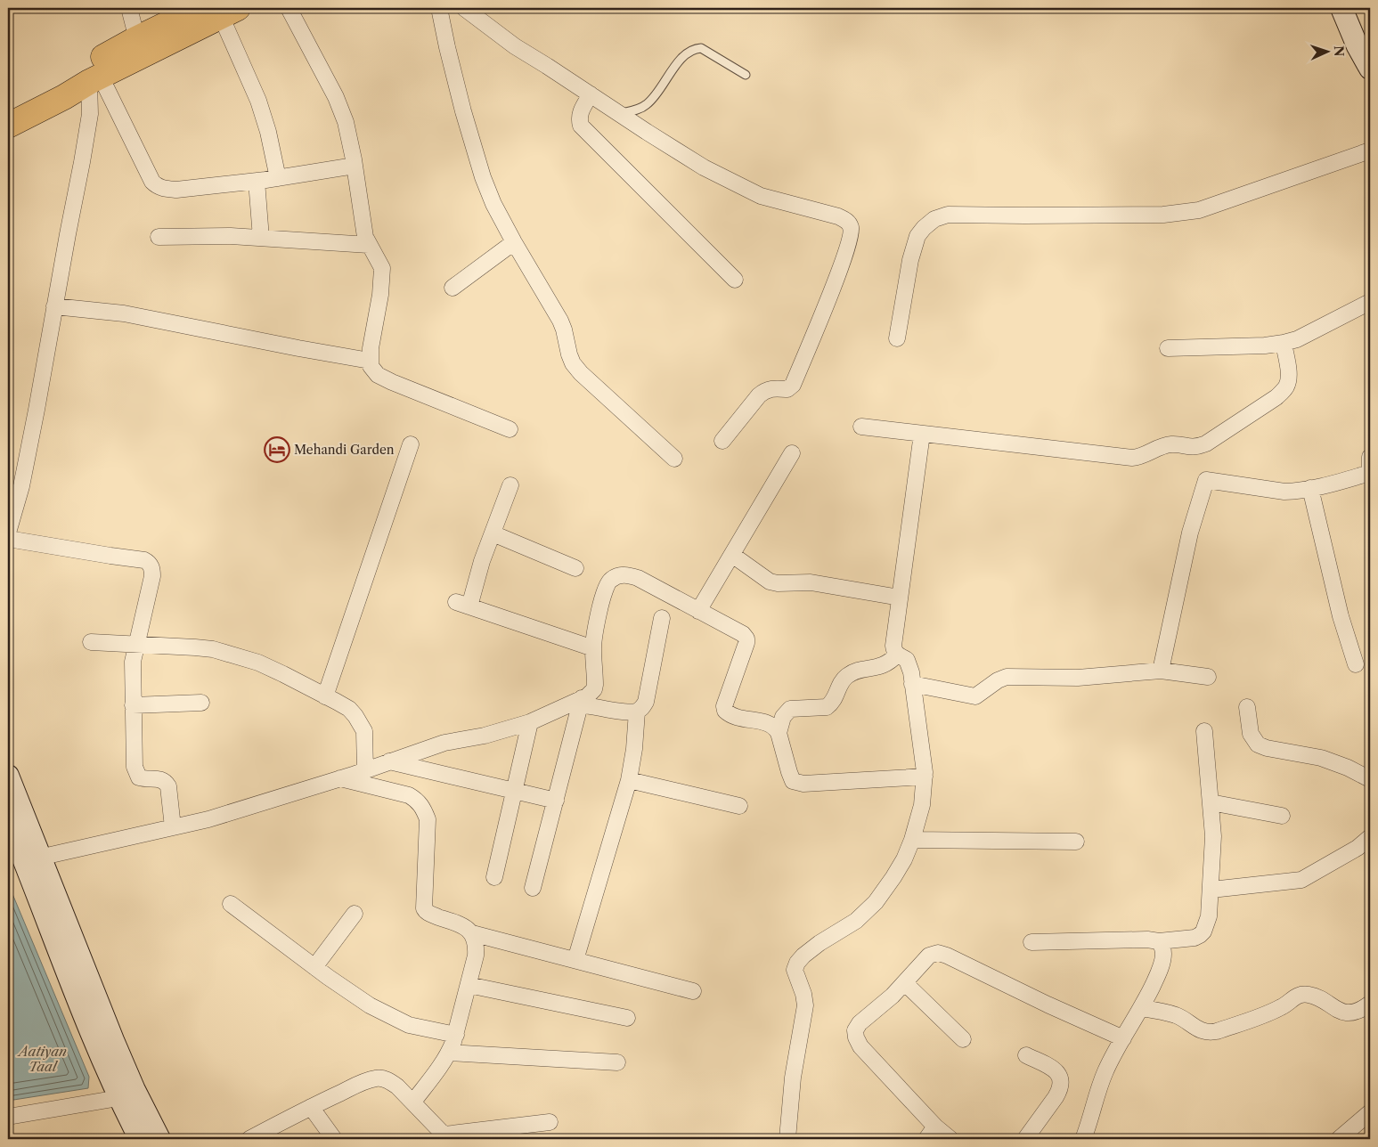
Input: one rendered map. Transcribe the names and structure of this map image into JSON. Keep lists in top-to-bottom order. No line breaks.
{"water":["Aatiyan Taal"],"places":{"hotel":["Mehandi Garden"]},"north":"right"}
